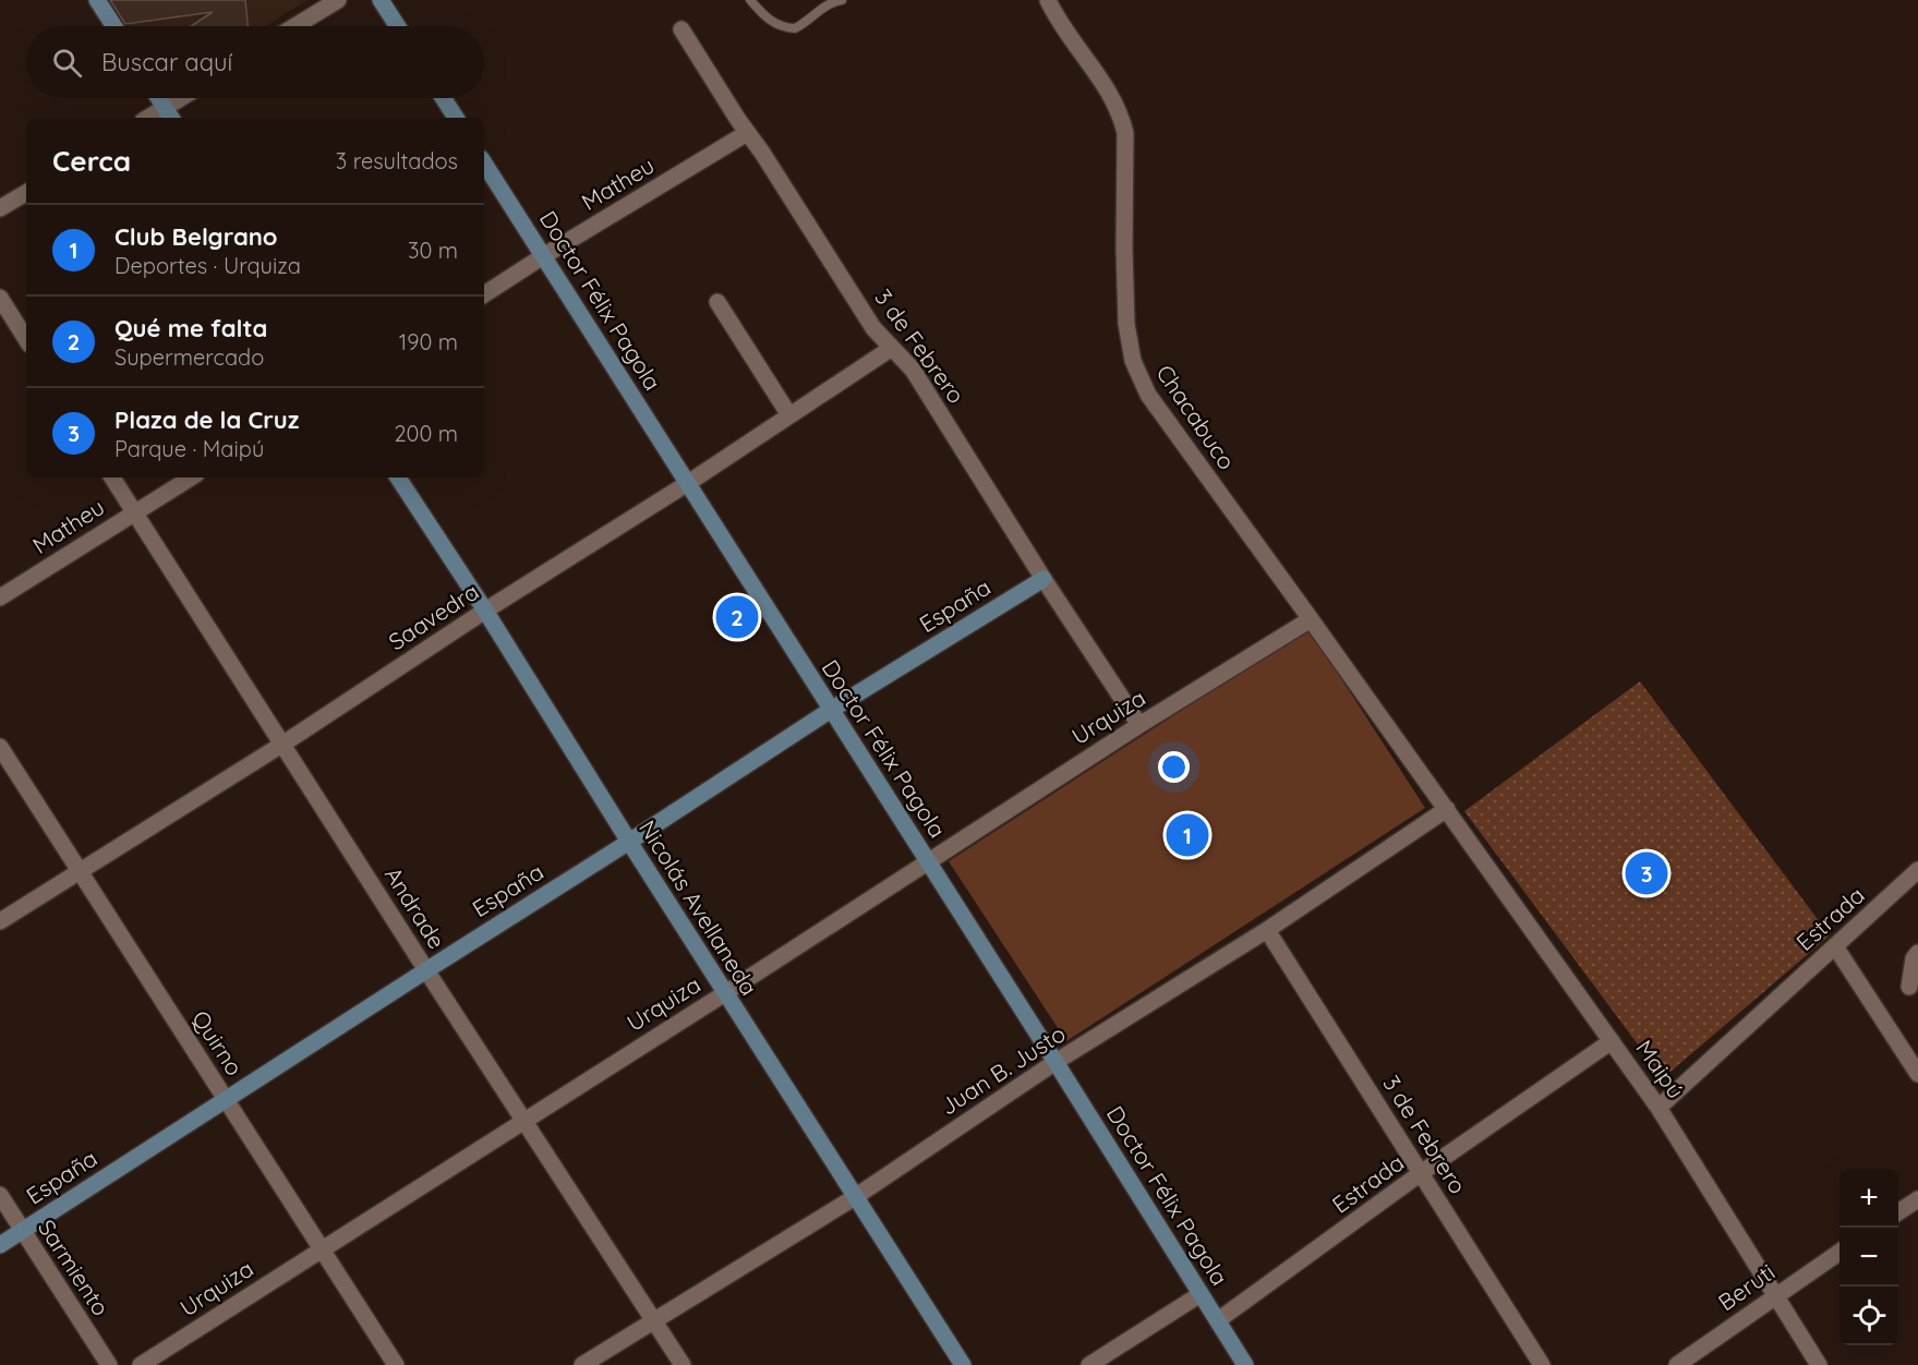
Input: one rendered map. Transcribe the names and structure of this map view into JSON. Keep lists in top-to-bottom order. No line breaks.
{"streets":{"street":["Matheu","Doctor Félix Pagola","3 de Febrero","Chacabuco","España","Saavedra","Urquiza","Andrade","Nicolás Avellaneda","Estrada","Quirno","Maipú","Juan B. Justo","Sarmiento","Beruti"]},"crossings":[["Matheu","Doctor Félix Pagola"],["Matheu","3 de Febrero"],["Matheu","Andrade"],["Doctor Félix Pagola","España"],["Doctor Félix Pagola","Saavedra"],["Doctor Félix Pagola","Urquiza"],["Doctor Félix Pagola","Estrada"],["Doctor Félix Pagola","Juan B. Justo"],["3 de Febrero","España"],["3 de Febrero","Saavedra"],["3 de Febrero","Urquiza"],["3 de Febrero","Estrada"],["3 de Febrero","Juan B. Justo"],["Chacabuco","Urquiza"],["Chacabuco","Maipú"],["Chacabuco","Juan B. Justo"],["España","Andrade"],["España","Nicolás Avellaneda"],["España","Quirno"],["España","Sarmiento"],["Saavedra","Andrade"],["Saavedra","Nicolás Avellaneda"],["Saavedra","Quirno"],["Urquiza","Andrade"],["Urquiza","Nicolás Avellaneda"],["Urquiza","Quirno"],["Andrade","Juan B. Justo"],["Nicolás Avellaneda","Juan B. Justo"],["Estrada","Maipú"],["Maipú","Juan B. Justo"],["Maipú","Beruti"]],"page":{"search":"Buscar aquí","heading":["Cerca","3 resultados"],"list":[{"mark":"1","name":"Club Belgrano","note":"Deportes · Urquiza","value":"30 m"},{"mark":"2","name":"Qué me falta","note":"Supermercado","value":"190 m"},{"mark":"3","name":"Plaza de la Cruz","note":"Parque · Maipú","value":"200 m"}],"pins":["2","1","3"],"map_buttons":["+","−"]}}
